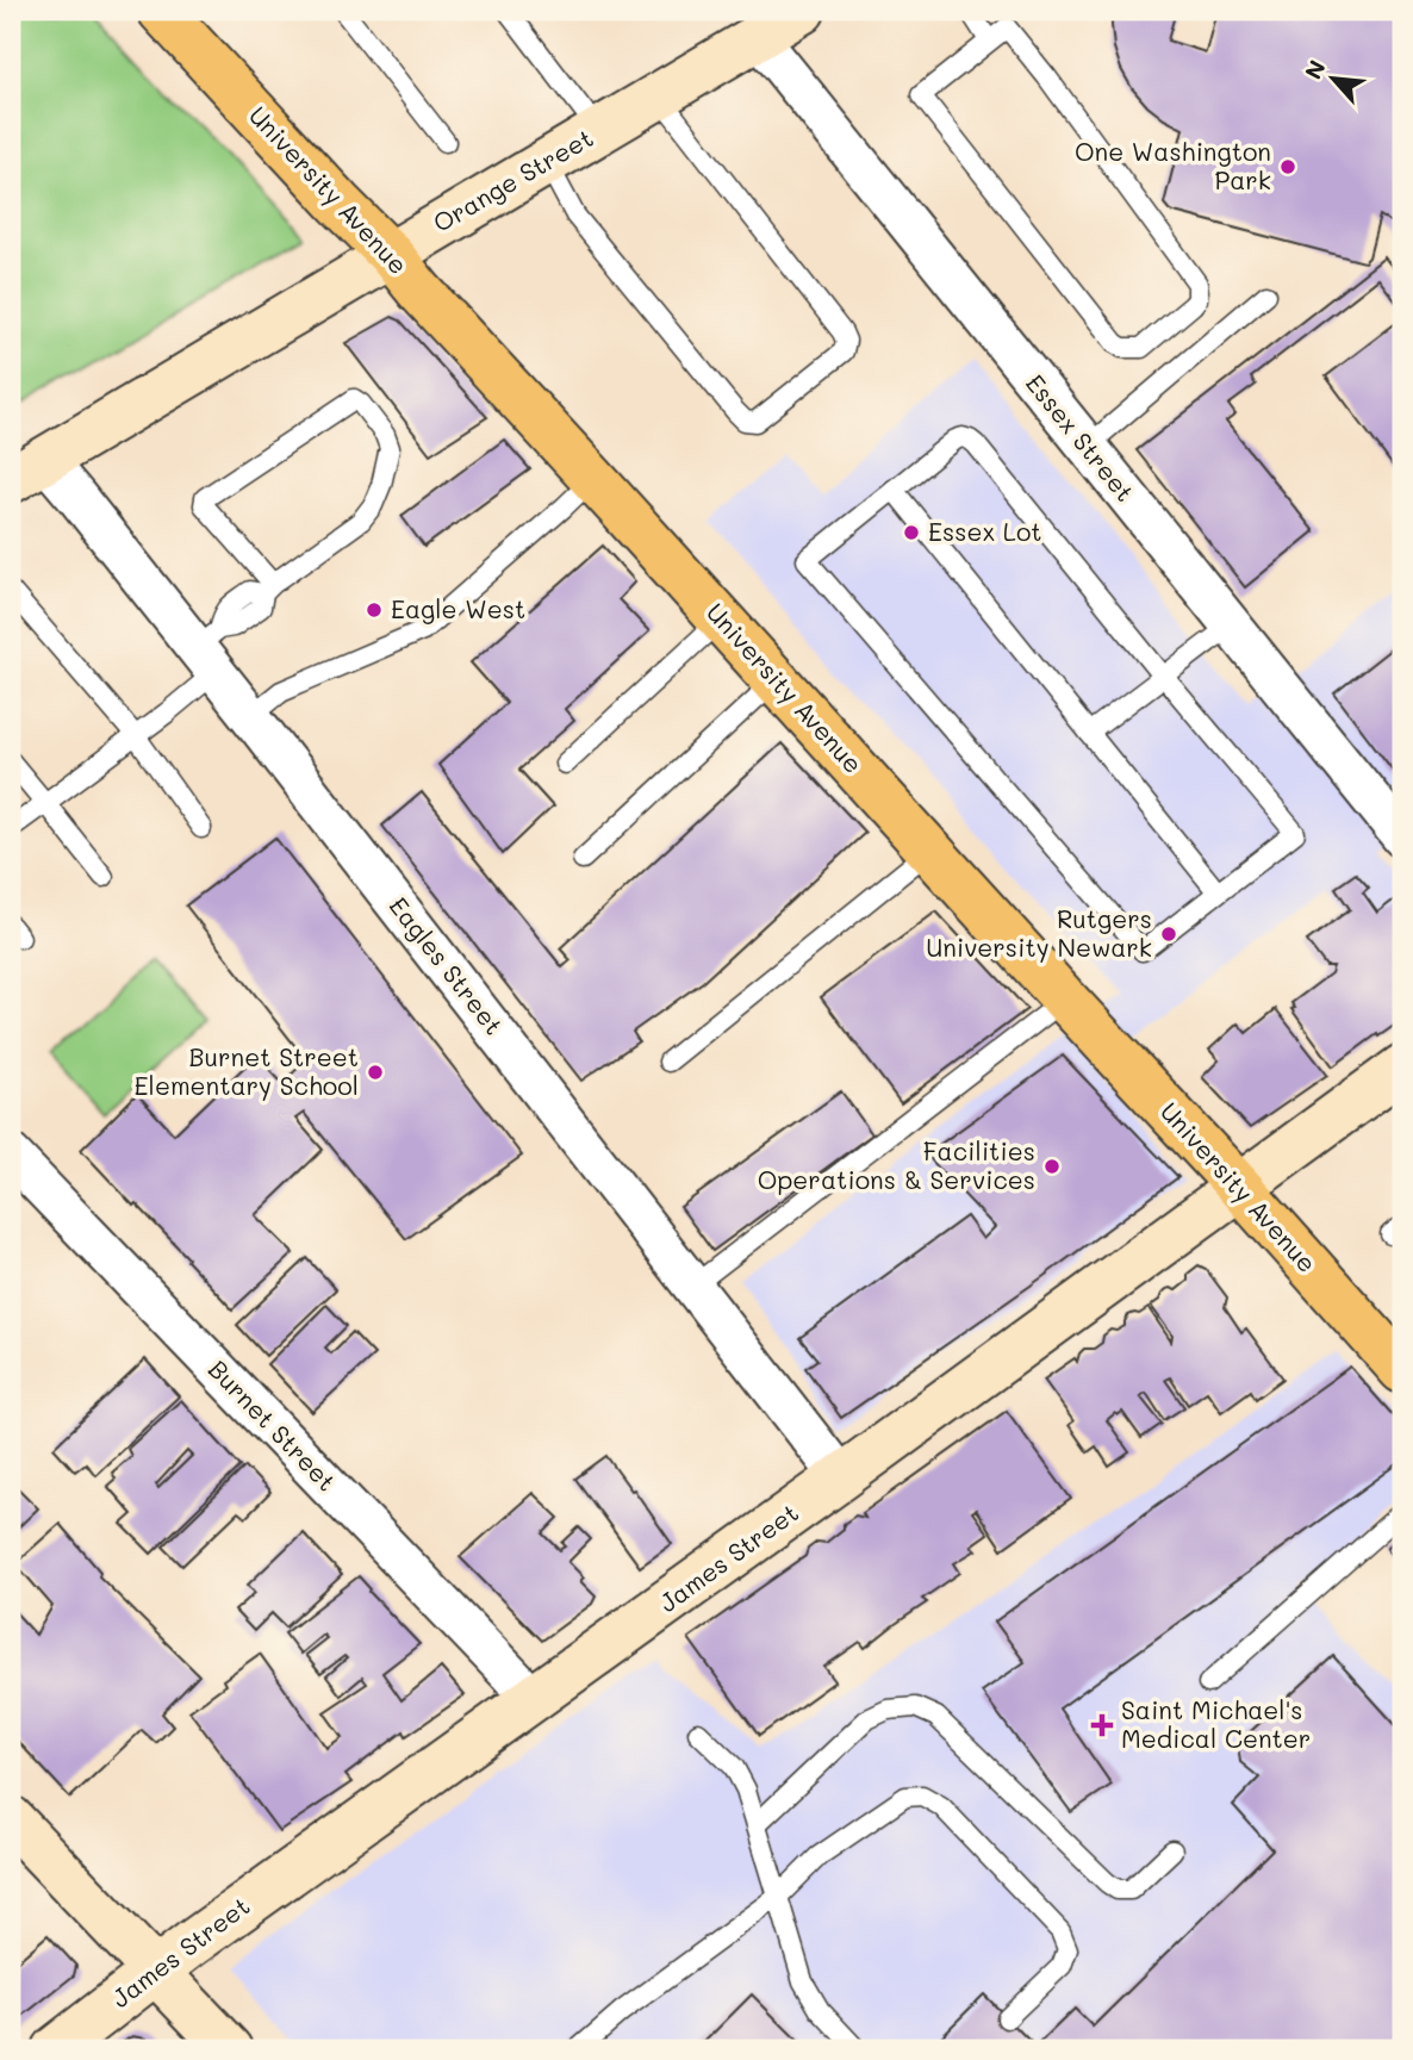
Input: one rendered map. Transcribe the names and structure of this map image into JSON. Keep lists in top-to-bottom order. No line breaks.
{"streets":{"main road":["University Avenue"],"street":["Orange Street","Essex Street","Eagles Street","Burnet Street","James Street"]},"crossings":[["Orange Street","University Avenue"],["Orange Street","Essex Street"],["Orange Street","Eagles Street"],["University Avenue","James Street"],["Eagles Street","James Street"],["Burnet Street","James Street"]],"places":{"other":["One Washington Park","Essex Lot","Eagle West","Rutgers University Newark","Burnet Street Elementary School","Facilities Operations & Services"],"health":["Saint Michael's Medical Center"]},"north":"top left"}
